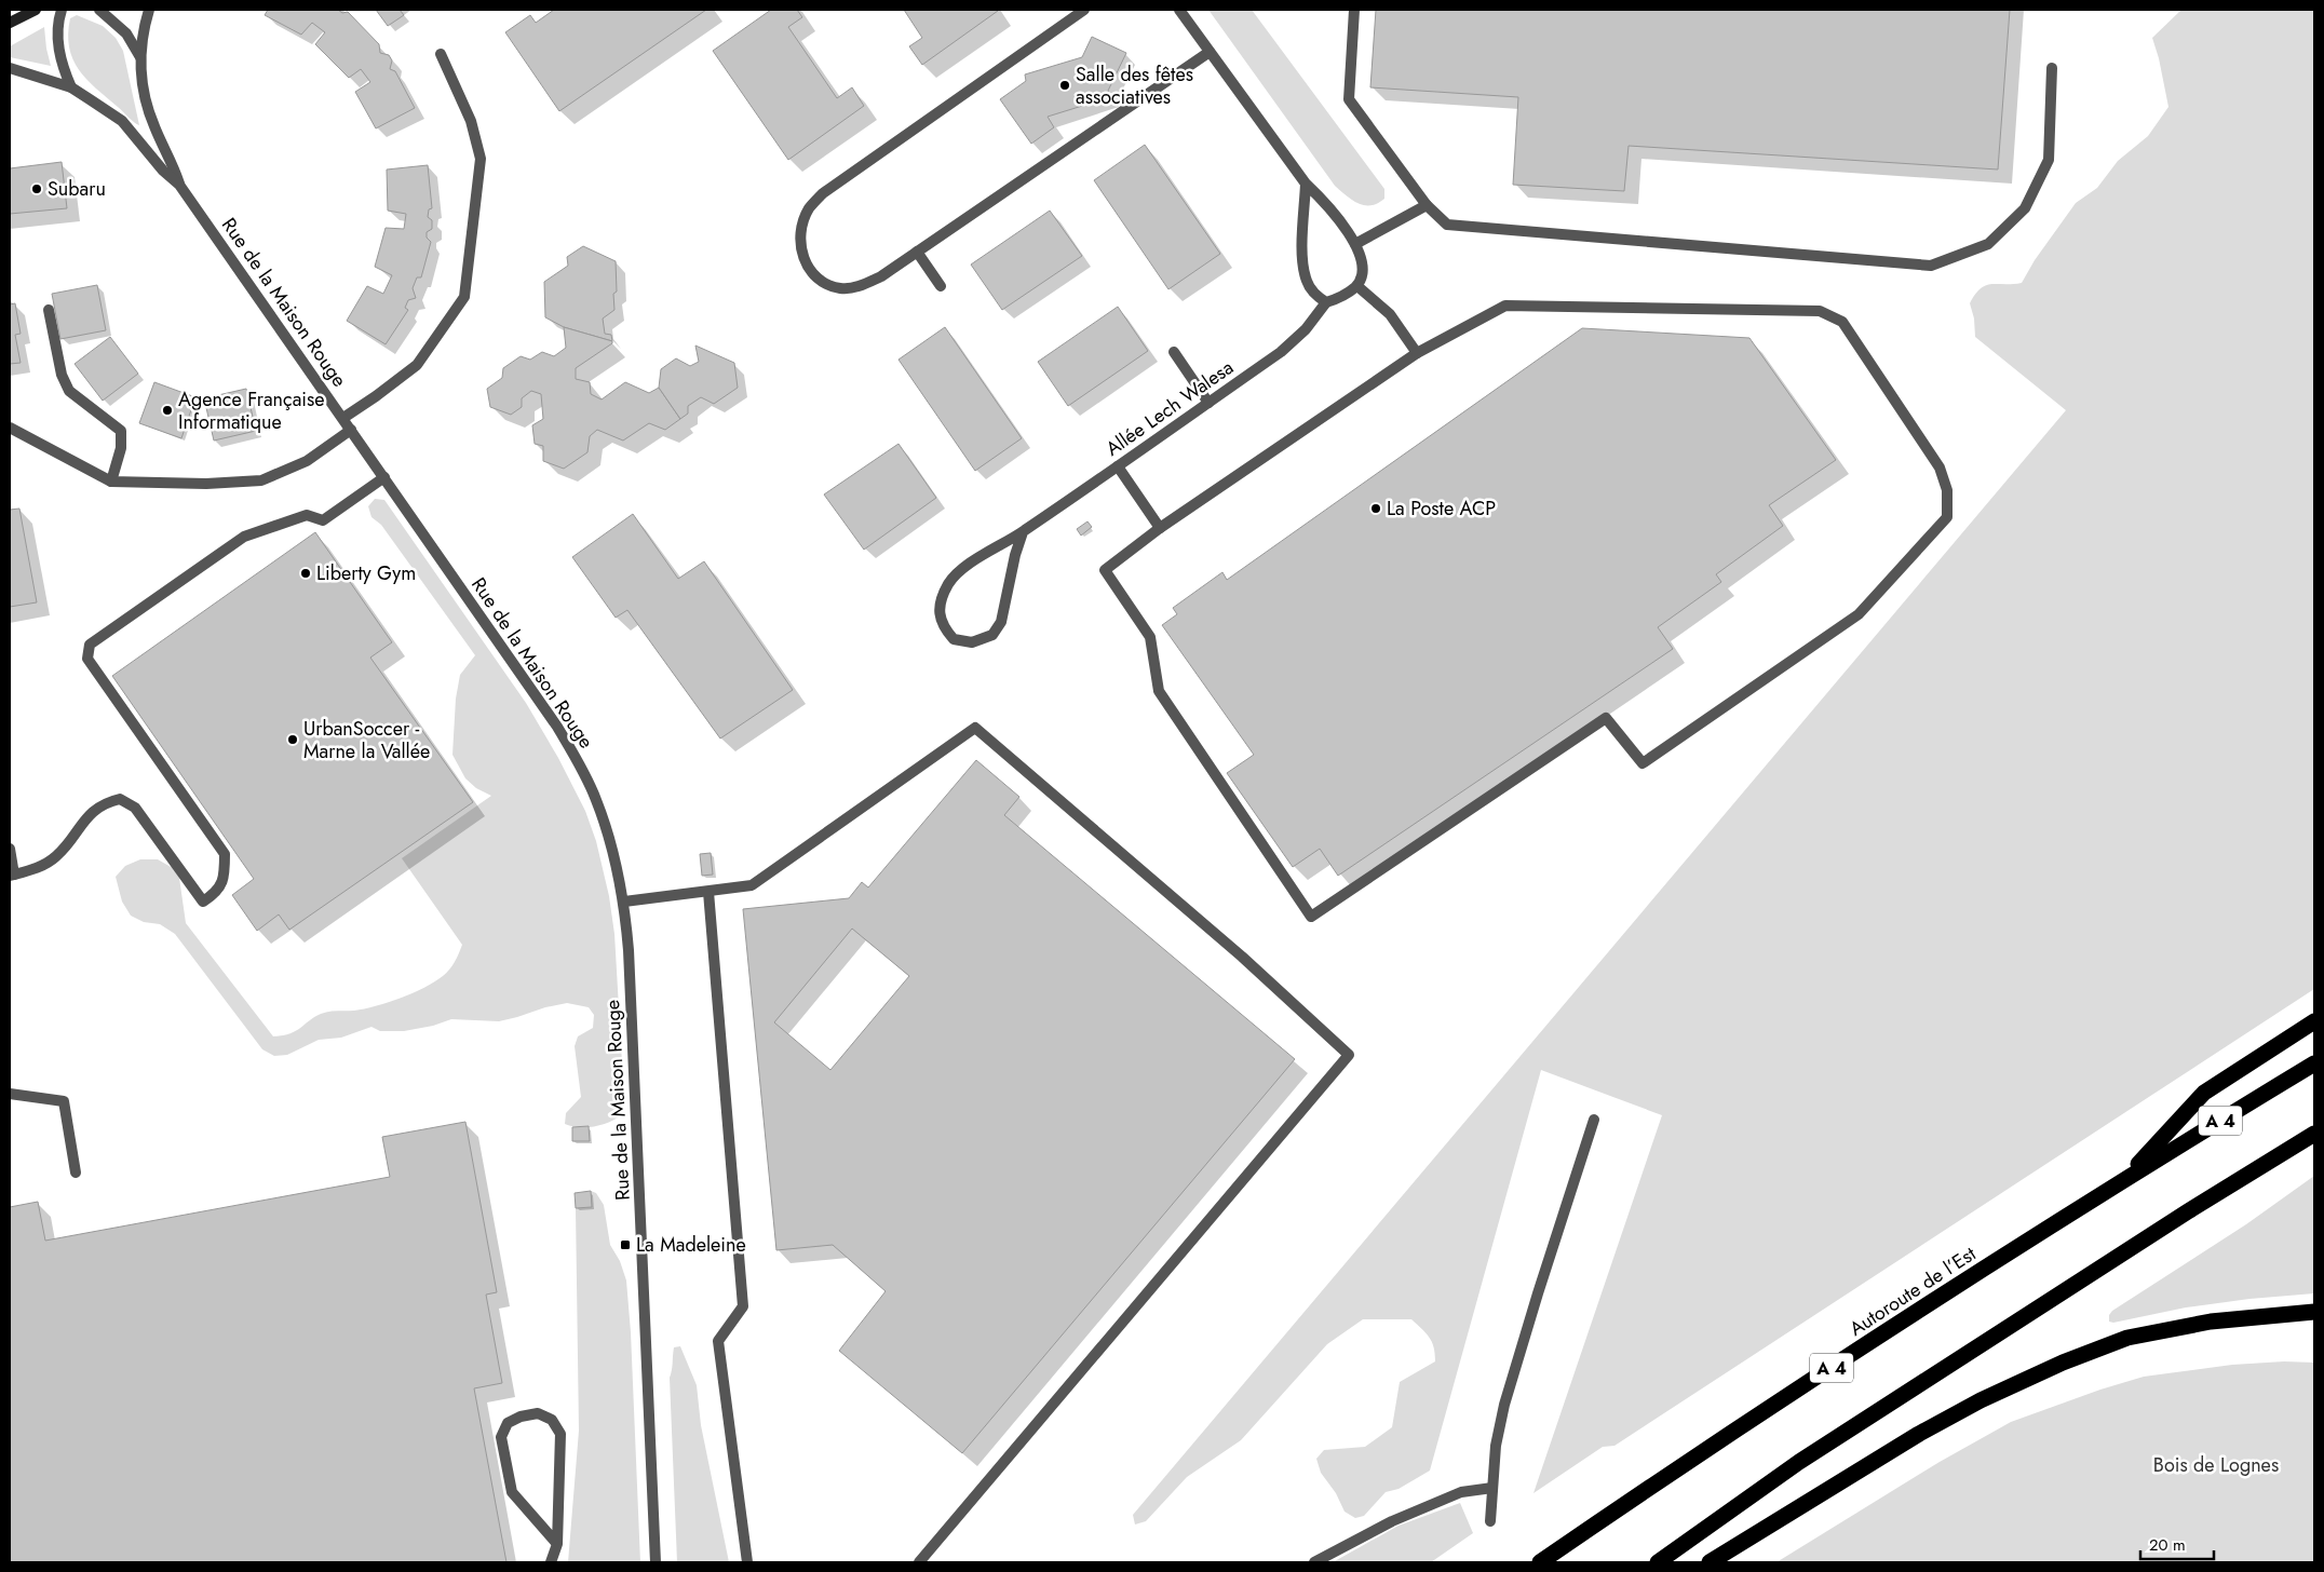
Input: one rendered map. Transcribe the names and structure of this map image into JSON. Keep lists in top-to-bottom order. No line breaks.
{"streets":{"highway":["A 4","Autoroute de l’Est"],"street":["Rue de la Maison Rouge","Allée Lech Walesa"]},"parks":["Bois de Lognes"],"places":{"other":["Salle des fêtes associatives","Subaru","Agence Française Informatique","La Poste ACP","Liberty Gym","UrbanSoccer - Marne la Vallée"],"transit":["La Madeleine"]},"scale_bar":"20 m"}
